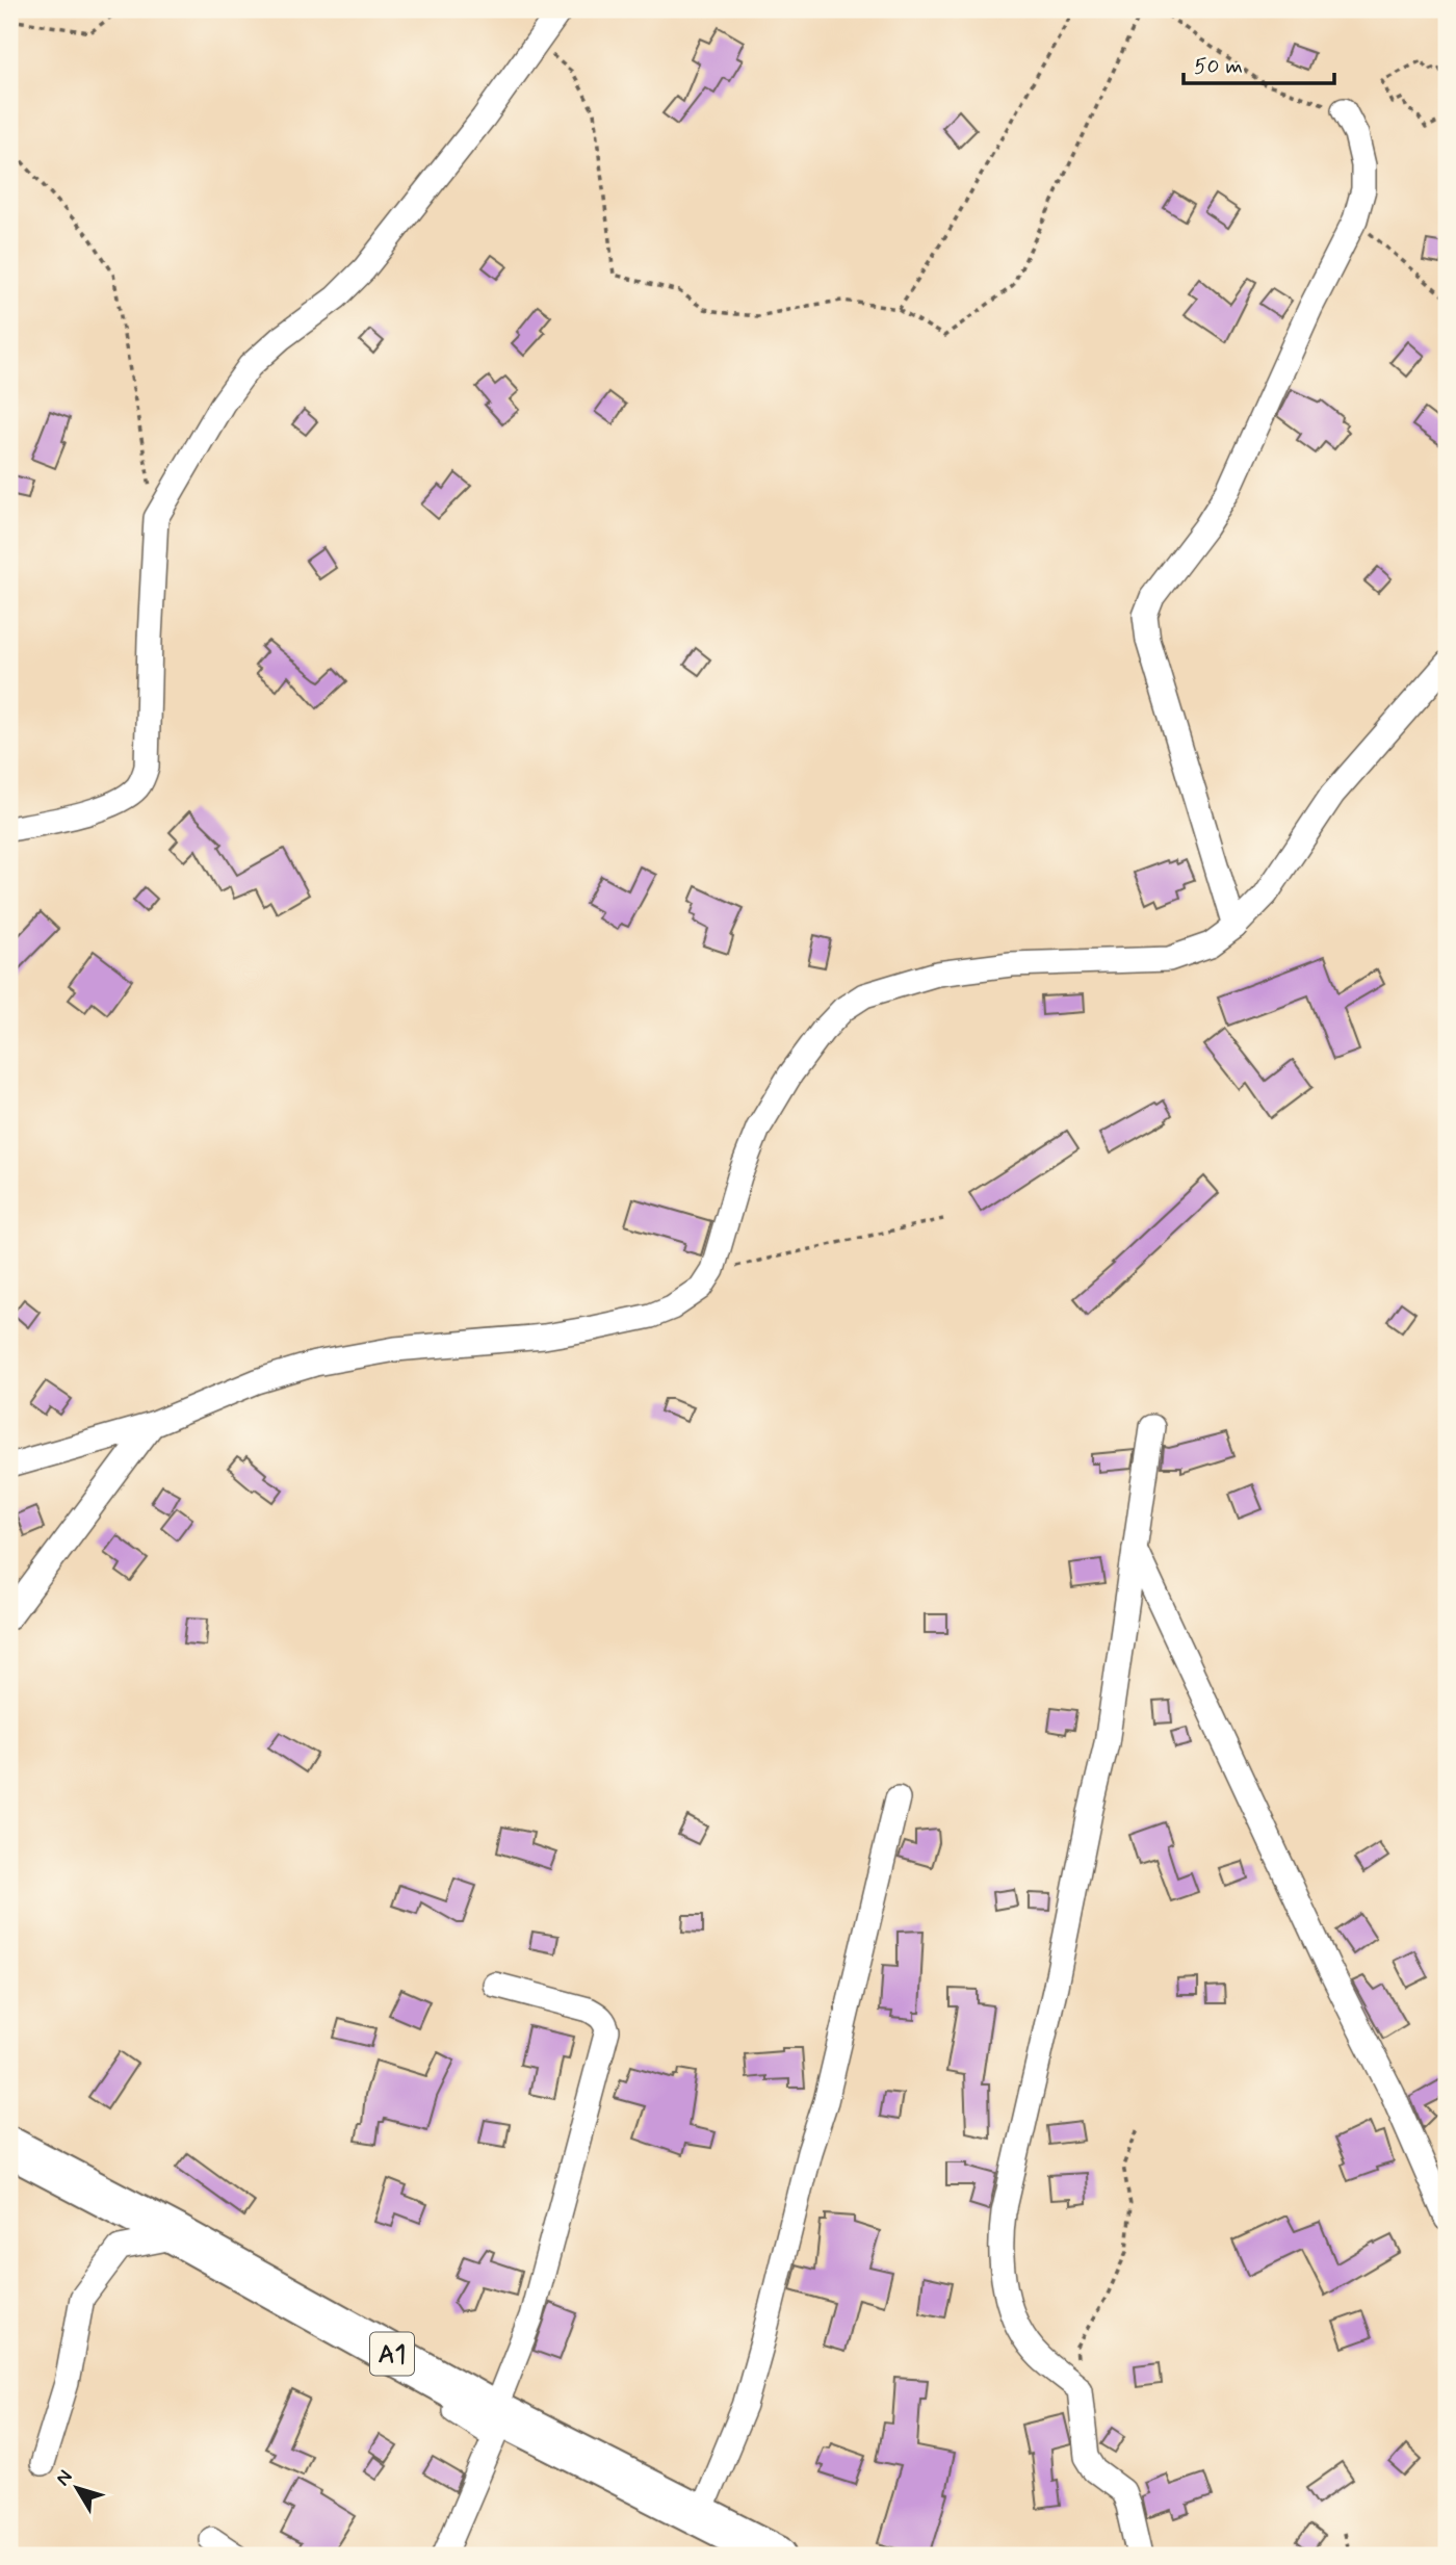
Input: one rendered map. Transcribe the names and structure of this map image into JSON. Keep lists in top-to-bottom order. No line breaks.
{"streets":{"highway":["A1"]},"scale_bar":"50 m","north":"top left"}
